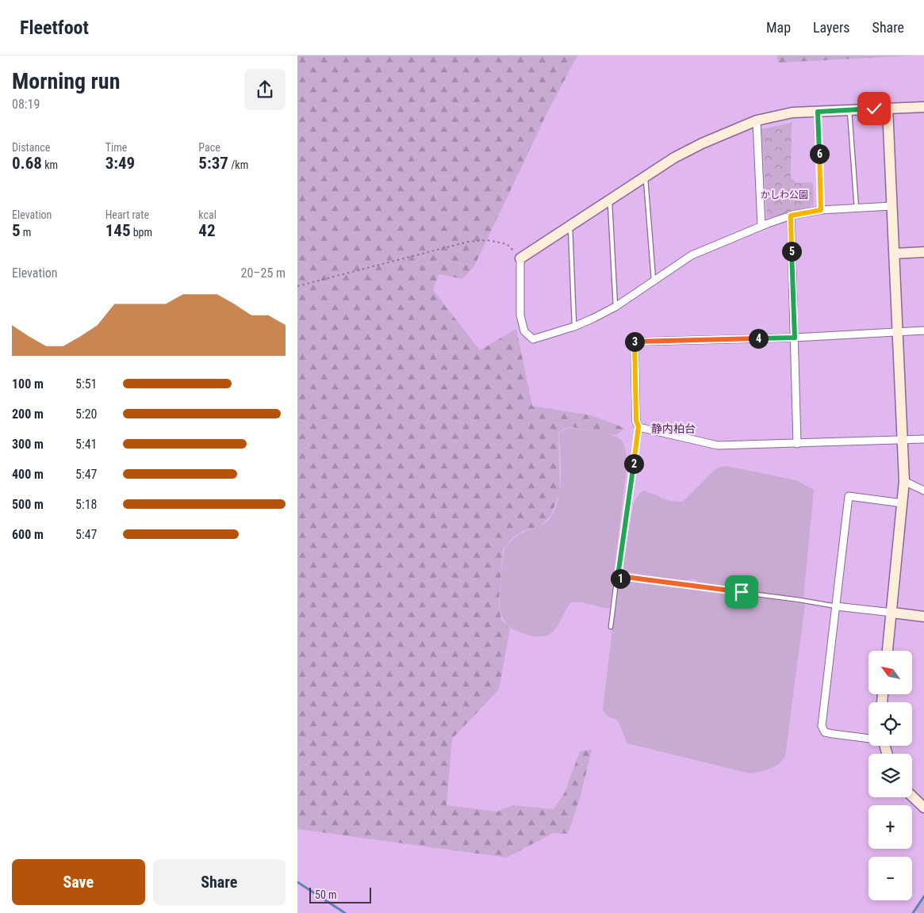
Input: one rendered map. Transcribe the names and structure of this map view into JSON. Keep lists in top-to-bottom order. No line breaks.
{"districts":["静内柏台"],"parks":["かしわ公園"],"scale_bar":"50 m","north":"top left","page":{"header":"Fleetfoot","nav":["Map","Layers","Share"],"heading":["Morning run","08:19"],"stats":[["Distance","0.68 km"],["Time","3:49"],["Pace","5:37 /km"],["Elevation","5 m"],["Heart rate","145 bpm"],["kcal","42"]],"pins":["6","5","4","3","2","1"],"chart":["Elevation","20–25 m"],"list":[{"name":"100 m","note":"5:51"},{"name":"200 m","note":"5:20"},{"name":"300 m","note":"5:41"},{"name":"400 m","note":"5:47"},{"name":"500 m","note":"5:18"},{"name":"600 m","note":"5:47"}],"map_buttons":["+","−"],"buttons":["Save","Share"],"scale":"50 m"}}
